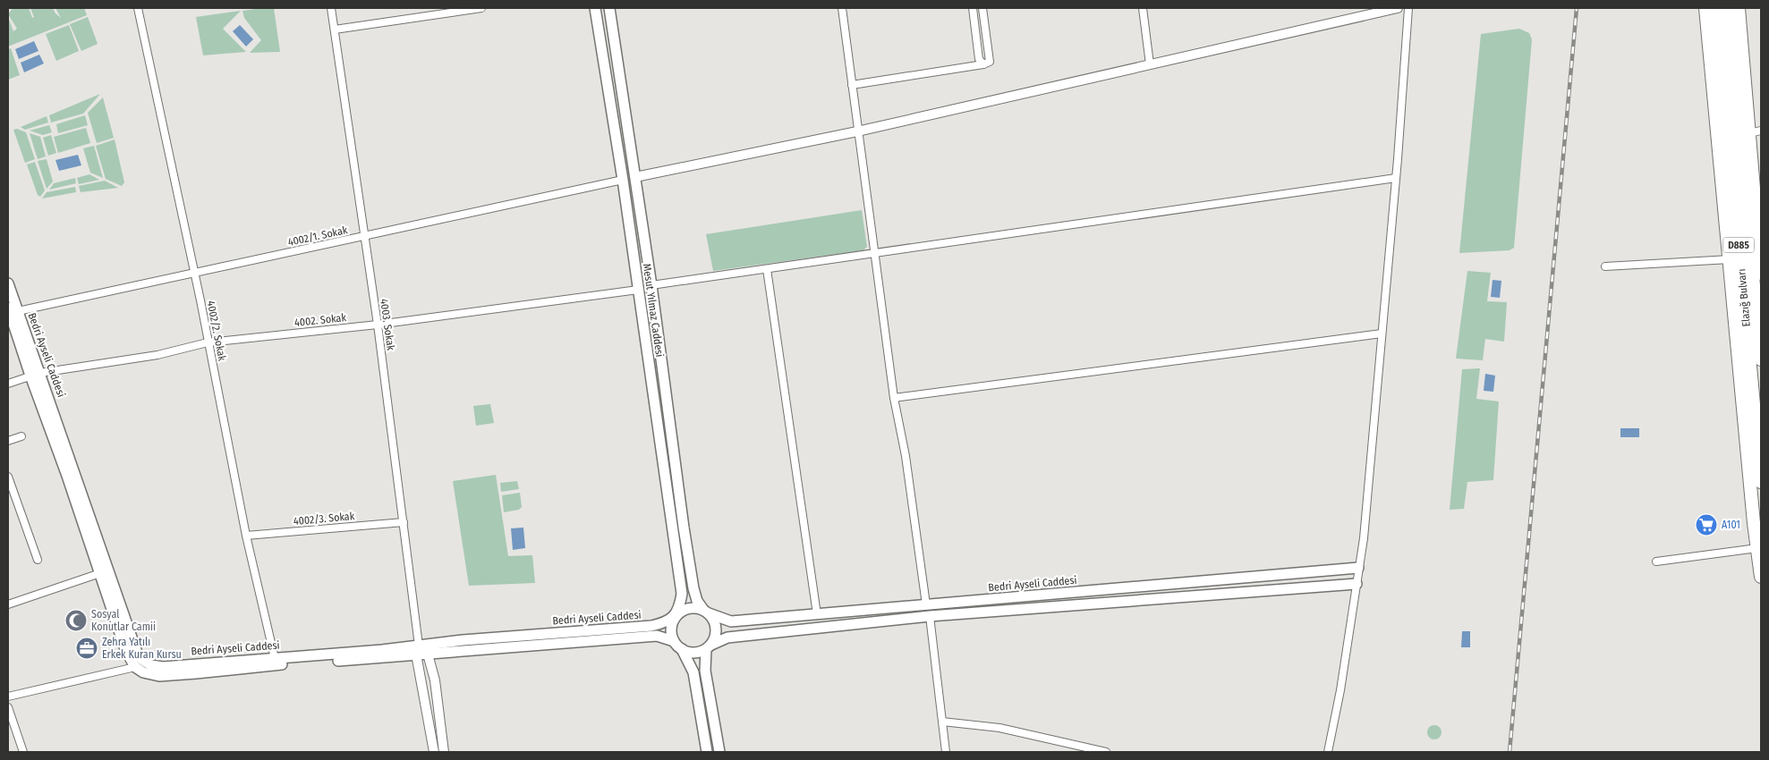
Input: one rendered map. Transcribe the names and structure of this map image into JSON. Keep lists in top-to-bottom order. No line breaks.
{"streets":{"highway":["D885","Elazığ Bulvarı"],"main road":["Mesut Yılmaz Caddesi","Bedri Ayseli Caddesi"],"street":["4002/1. Sokak","4002. Sokak","4003. Sokak","4002/2. Sokak","4002/3. Sokak"]},"crossings":[["4002/1. Sokak","Mesut Yılmaz Caddesi"],["4002/1. Sokak","4003. Sokak"],["4002/1. Sokak","4002/2. Sokak"],["4002/1. Sokak","Bedri Ayseli Caddesi"],["Mesut Yılmaz Caddesi","4002. Sokak"],["Mesut Yılmaz Caddesi","Bedri Ayseli Caddesi"],["4002. Sokak","4003. Sokak"],["4002. Sokak","4002/2. Sokak"],["4002. Sokak","Bedri Ayseli Caddesi"],["4003. Sokak","Bedri Ayseli Caddesi"],["4003. Sokak","4002/3. Sokak"],["4002/2. Sokak","Bedri Ayseli Caddesi"],["4002/2. Sokak","4002/3. Sokak"]],"places":{"supermarket":["A101"],"mosque":["Sosyal Konutlar Camii"],"office":["Zehra Yatılı Erkek Kuran Kursu"]}}
